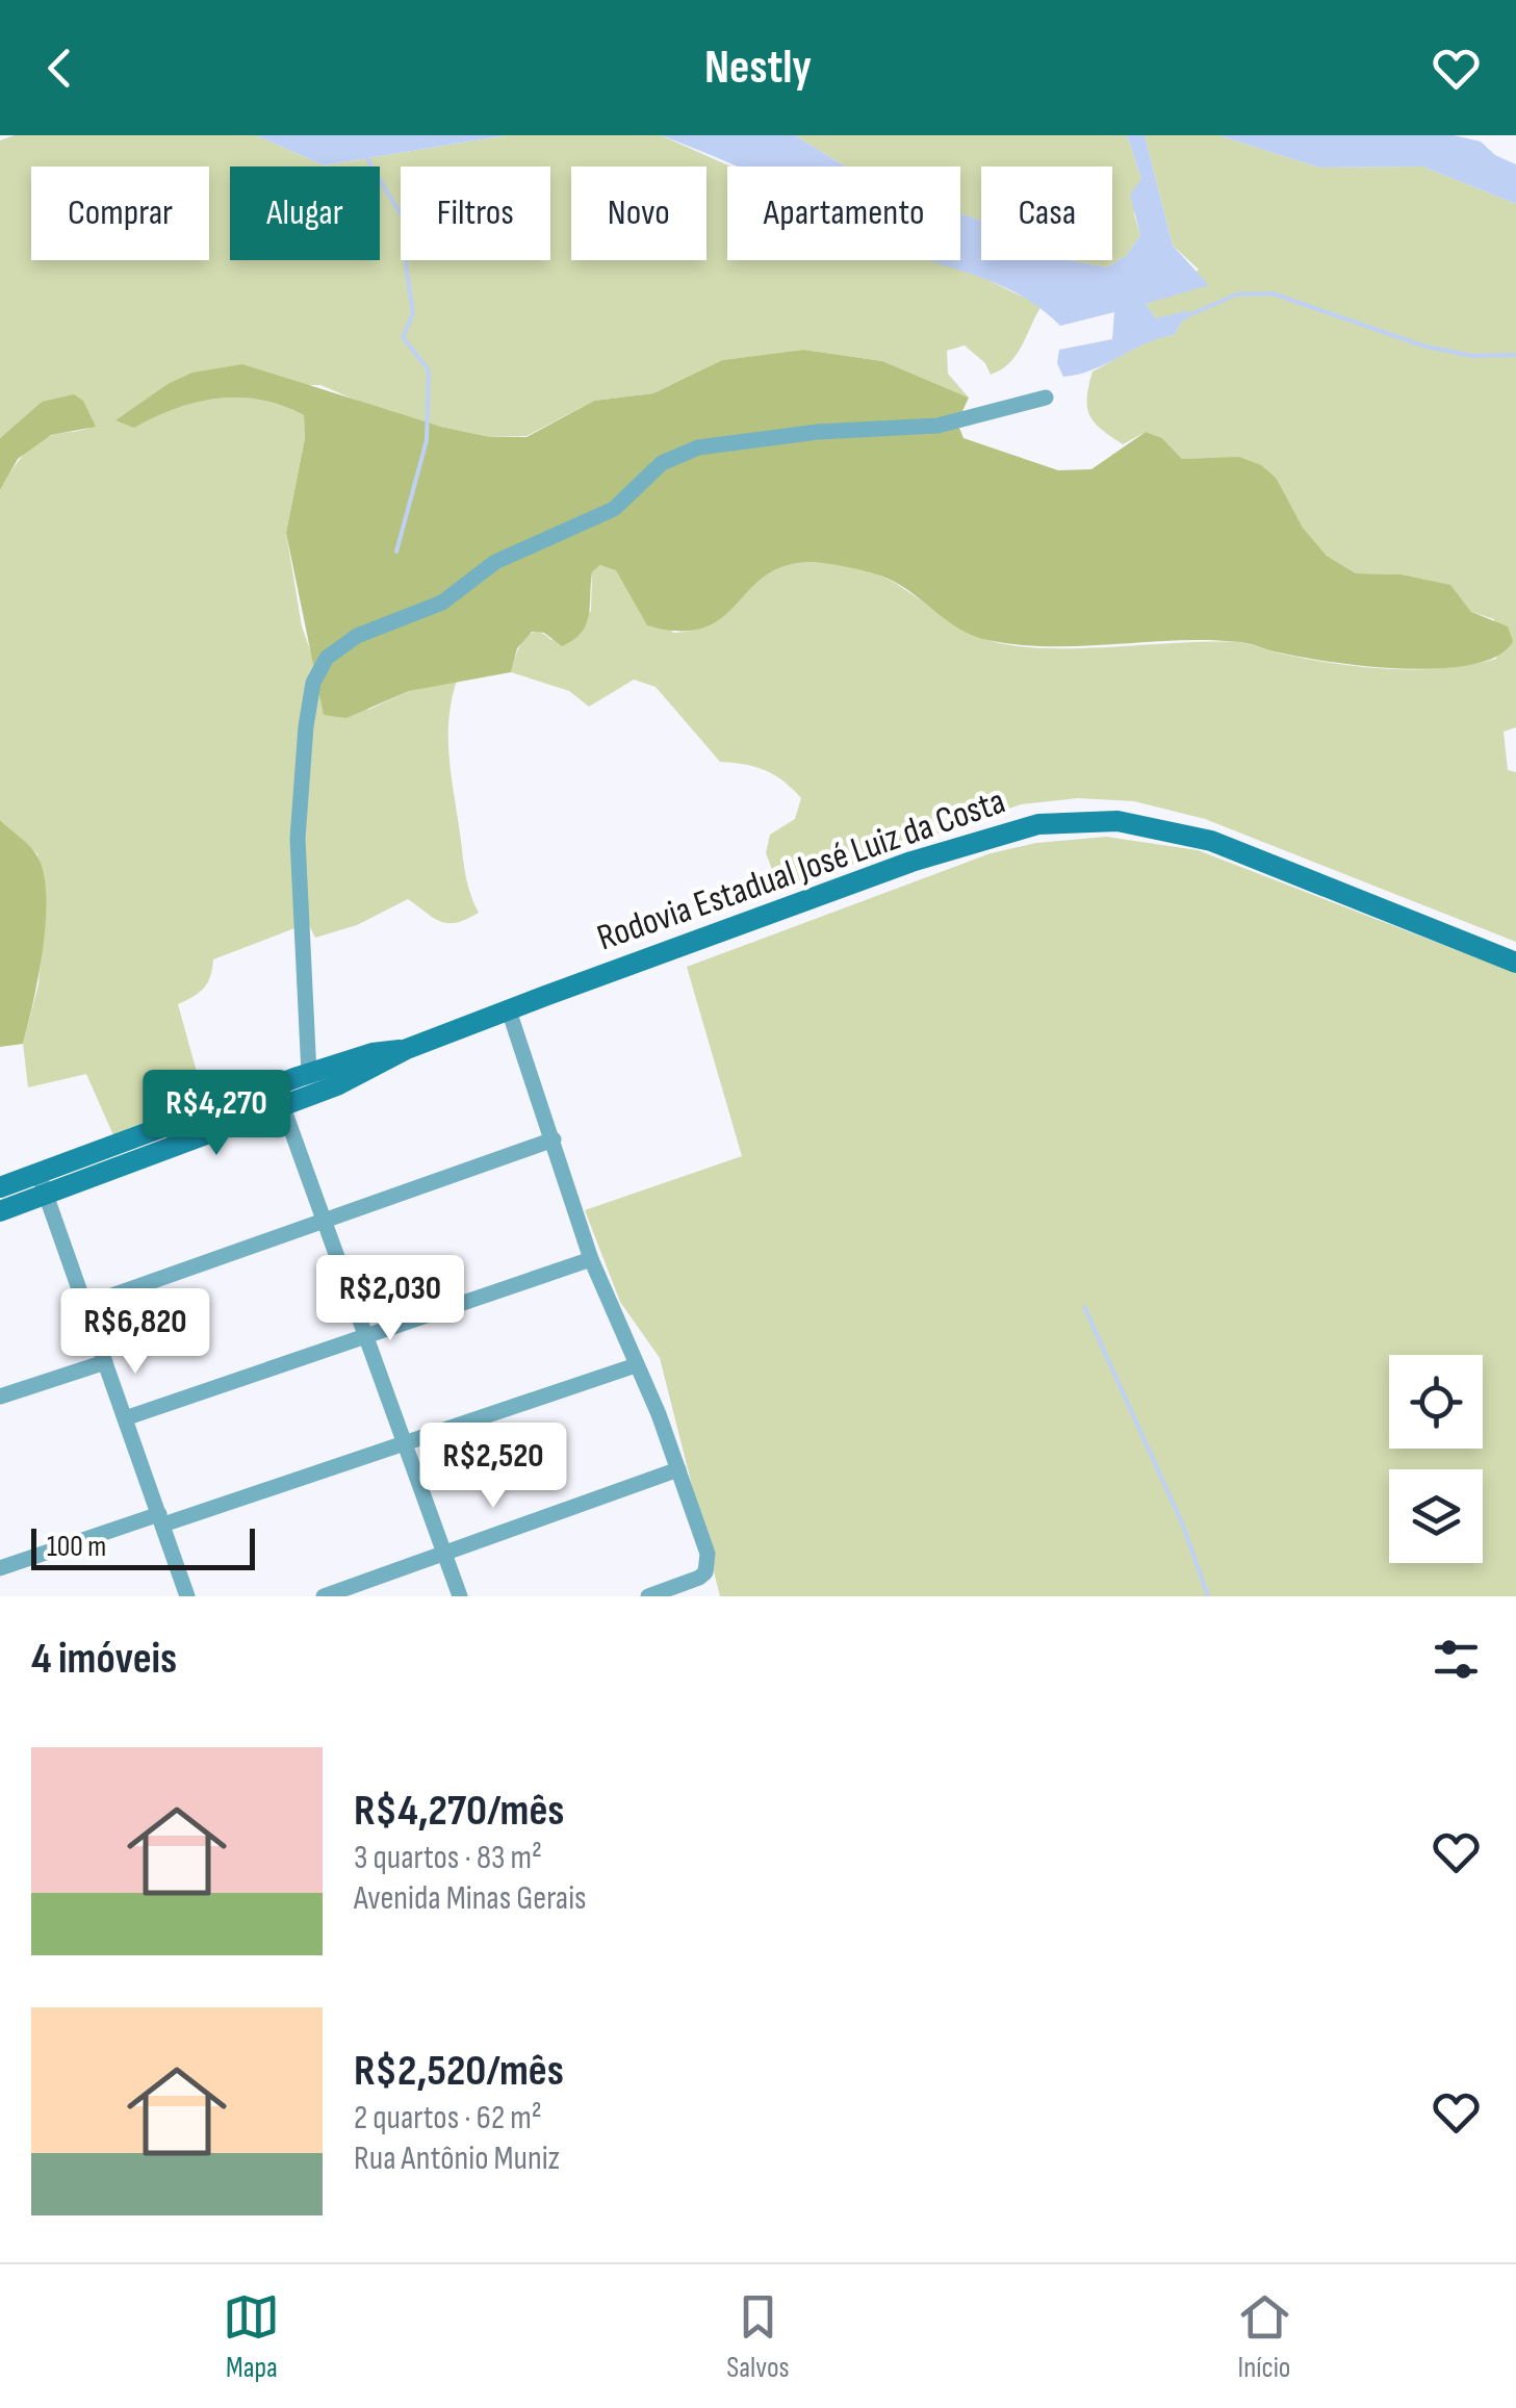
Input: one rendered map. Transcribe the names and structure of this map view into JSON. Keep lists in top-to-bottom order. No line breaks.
{"streets":{"main road":["Rodovia Estadual José Luiz da Costa"]},"scale_bar":"100 m","page":{"header":"Nestly","chip":["Comprar","Alugar","Filtros","Novo","Apartamento","Casa"],"price":["R$4,270","R$2,030","R$6,820","R$2,520"],"scale":"100 m","heading":"4 imóveis","list":[{"name":"R$4,270/mês","note":"3 quartos · 83 m² · Avenida Minas Gerais"},{"name":"R$2,520/mês","note":"2 quartos · 62 m² · Rua Antônio Muniz"}],"tabs":["Mapa","Salvos","Início"]}}
